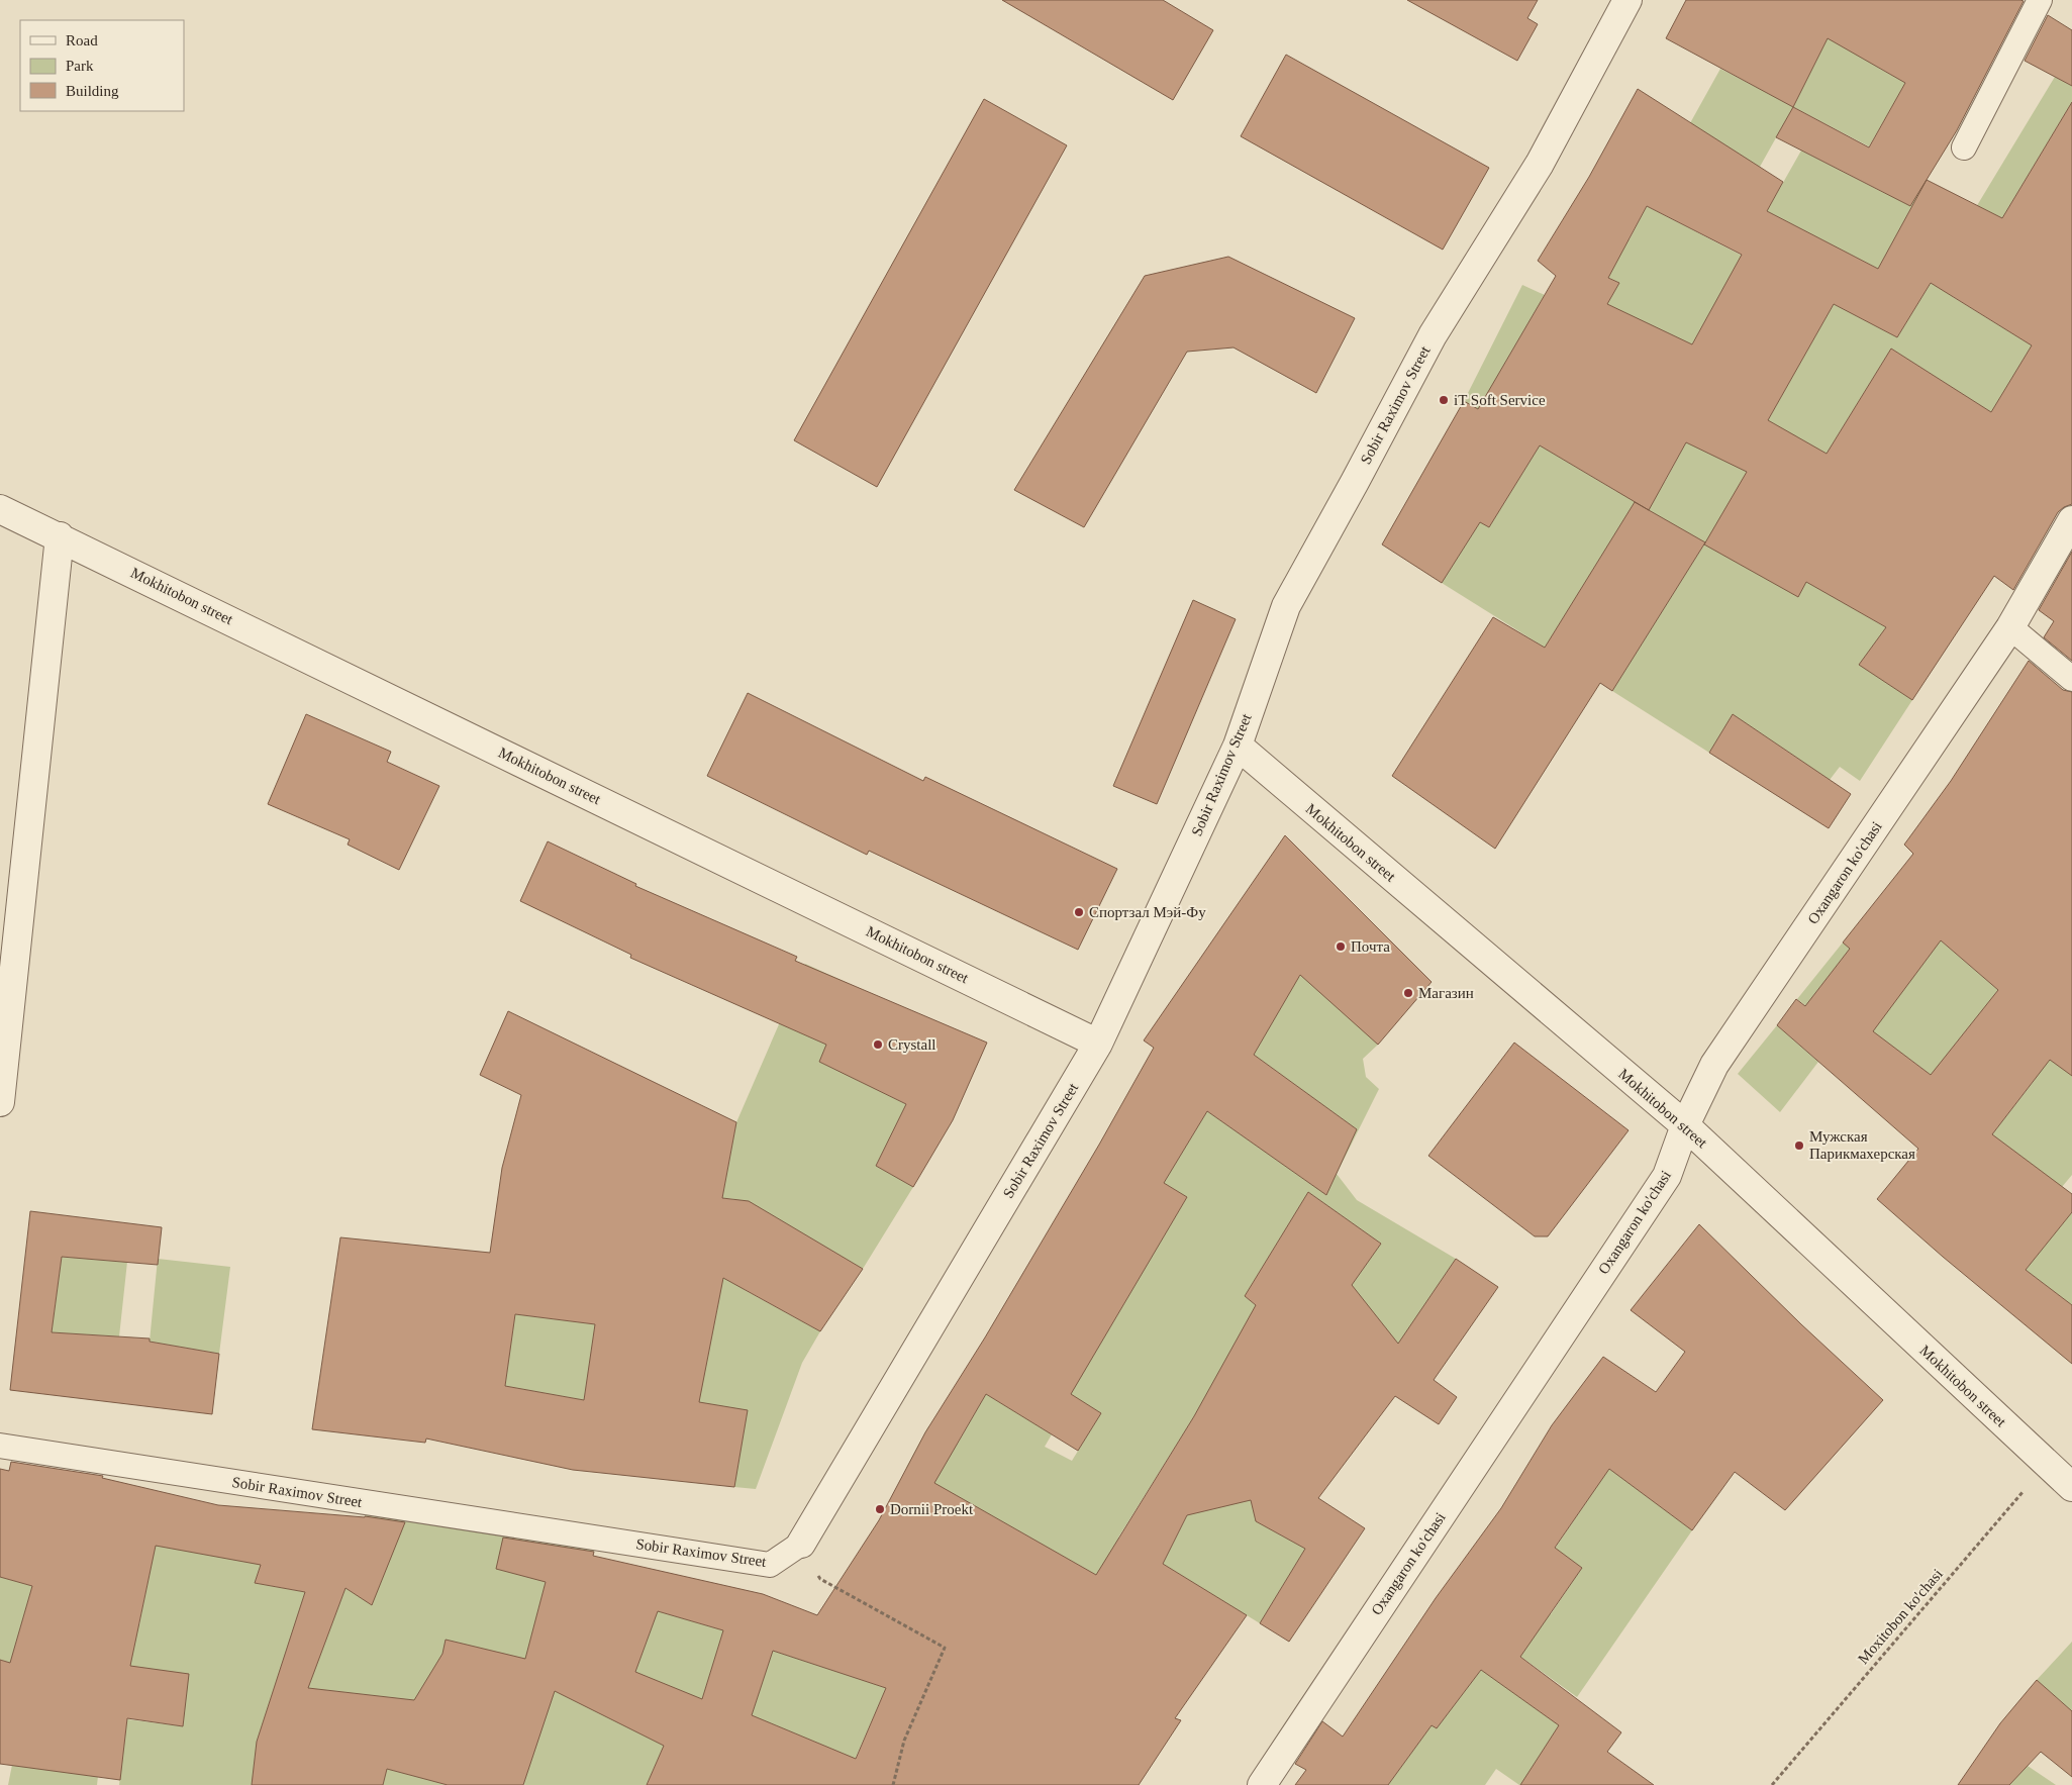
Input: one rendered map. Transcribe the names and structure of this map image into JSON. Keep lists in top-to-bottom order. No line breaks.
{"streets":{"street":["Sobir Raximov Street","Mokhitobon street","Oxangaron ko'chasi"],"path":["Moxitobon ko'chasi"]},"crossings":[["Sobir Raximov Street","Mokhitobon street"],["Mokhitobon street","Oxangaron ko'chasi"],["Mokhitobon street","Moxitobon ko'chasi"]],"places":["iT Soft Service","Спортзал Мэй-Фу","Почта","Магазин","Crystall","Мужская Парикмахерская","Dornii Proekt"],"legend":["Road","Park","Building"]}
